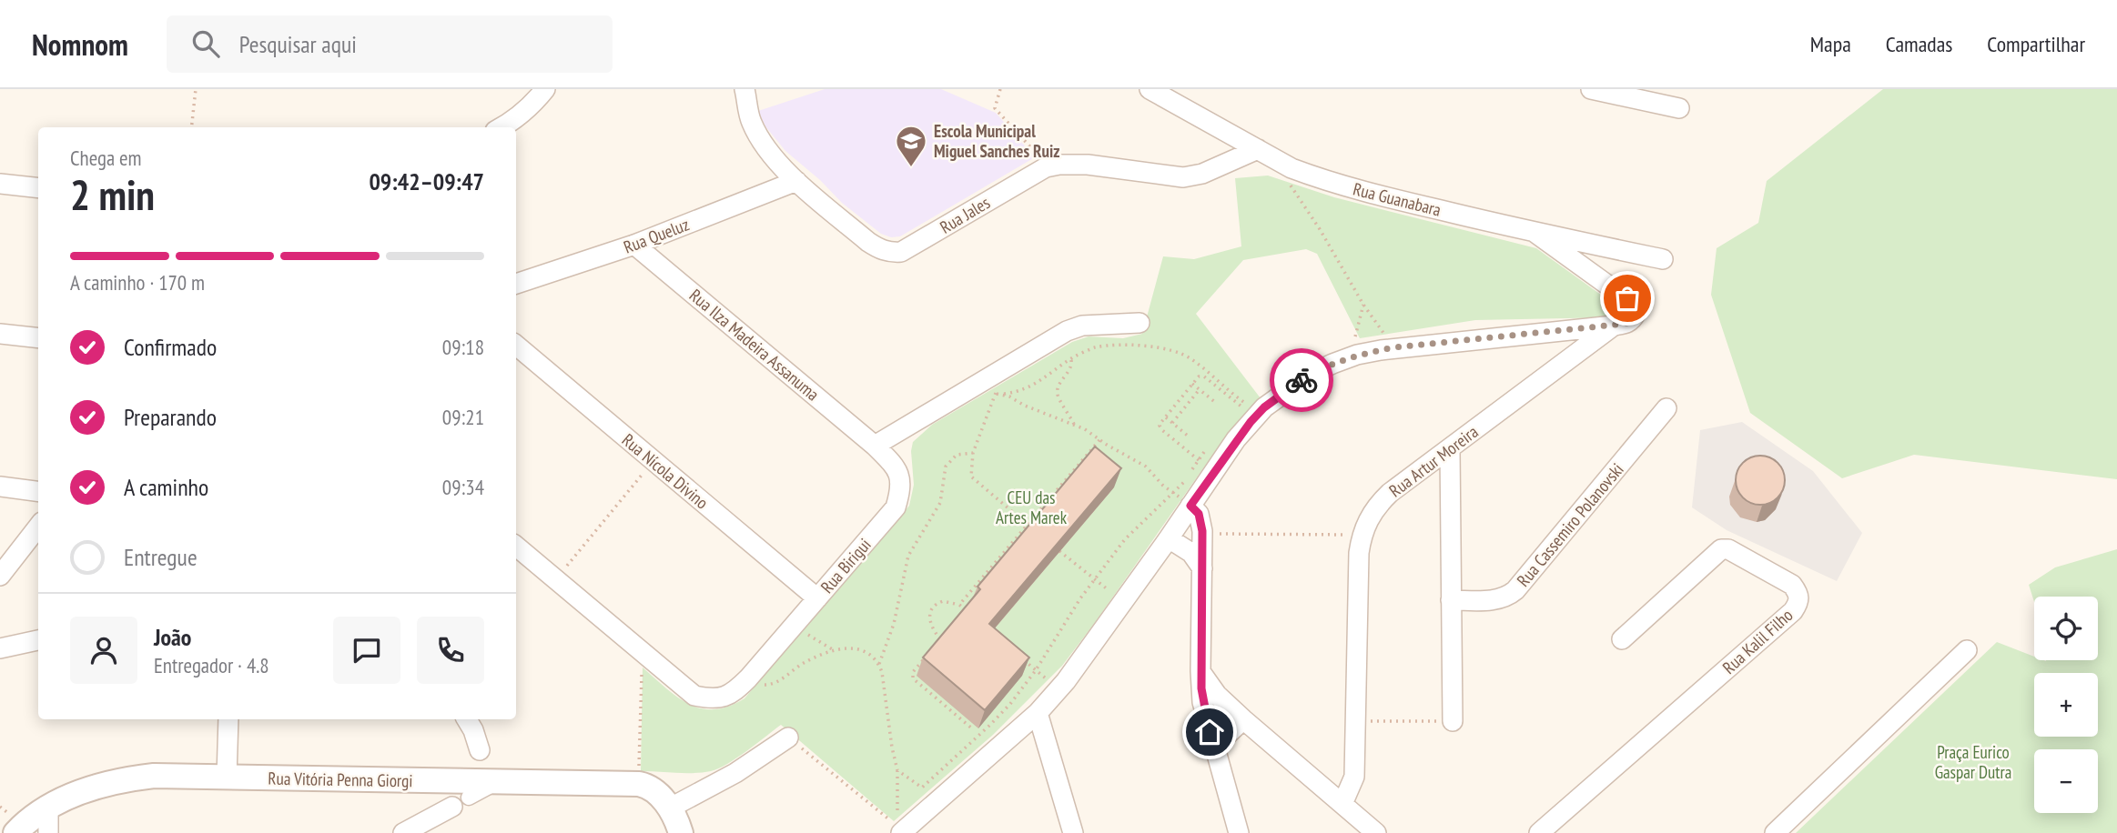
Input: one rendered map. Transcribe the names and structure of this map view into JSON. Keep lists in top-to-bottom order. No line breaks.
{"streets":{"street":["Rua Guanabara","Rua Jales","Rua Queluz","Rua Ilza Madeira Assanuma","Rua Artur Moreira","Rua Nícola Divino","Rua Cassemiro Polanovski","Rua Birigui","Rua Kalil Filho","Rua Vitória Penna Giorgi"]},"crossings":[["Rua Guanabara","Rua Jales"],["Rua Guanabara","Rua Artur Moreira"],["Rua Jales","Rua Queluz"],["Rua Queluz","Rua Ilza Madeira Assanuma"],["Rua Ilza Madeira Assanuma","Rua Birigui"],["Rua Nícola Divino","Rua Birigui"]],"parks":["CEU das Artes Marek","Praça Eurico Gaspar Dutra"],"places":{"school or university":["Escola Municipal Miguel Sanches Ruiz"]},"page":{"header":"Nomnom","search":"Pesquisar aqui","nav":["Mapa","Camadas","Compartilhar"],"heading":["2 min","Chega em","09:42–09:47"],"panel":["João","Entregador · 4.8"],"bar":"A caminho · 170 m","list":[["Confirmado","09:18"],["Preparando","09:21"],["A caminho","09:34"],"Entregue"],"map_buttons":["+","−"]}}
